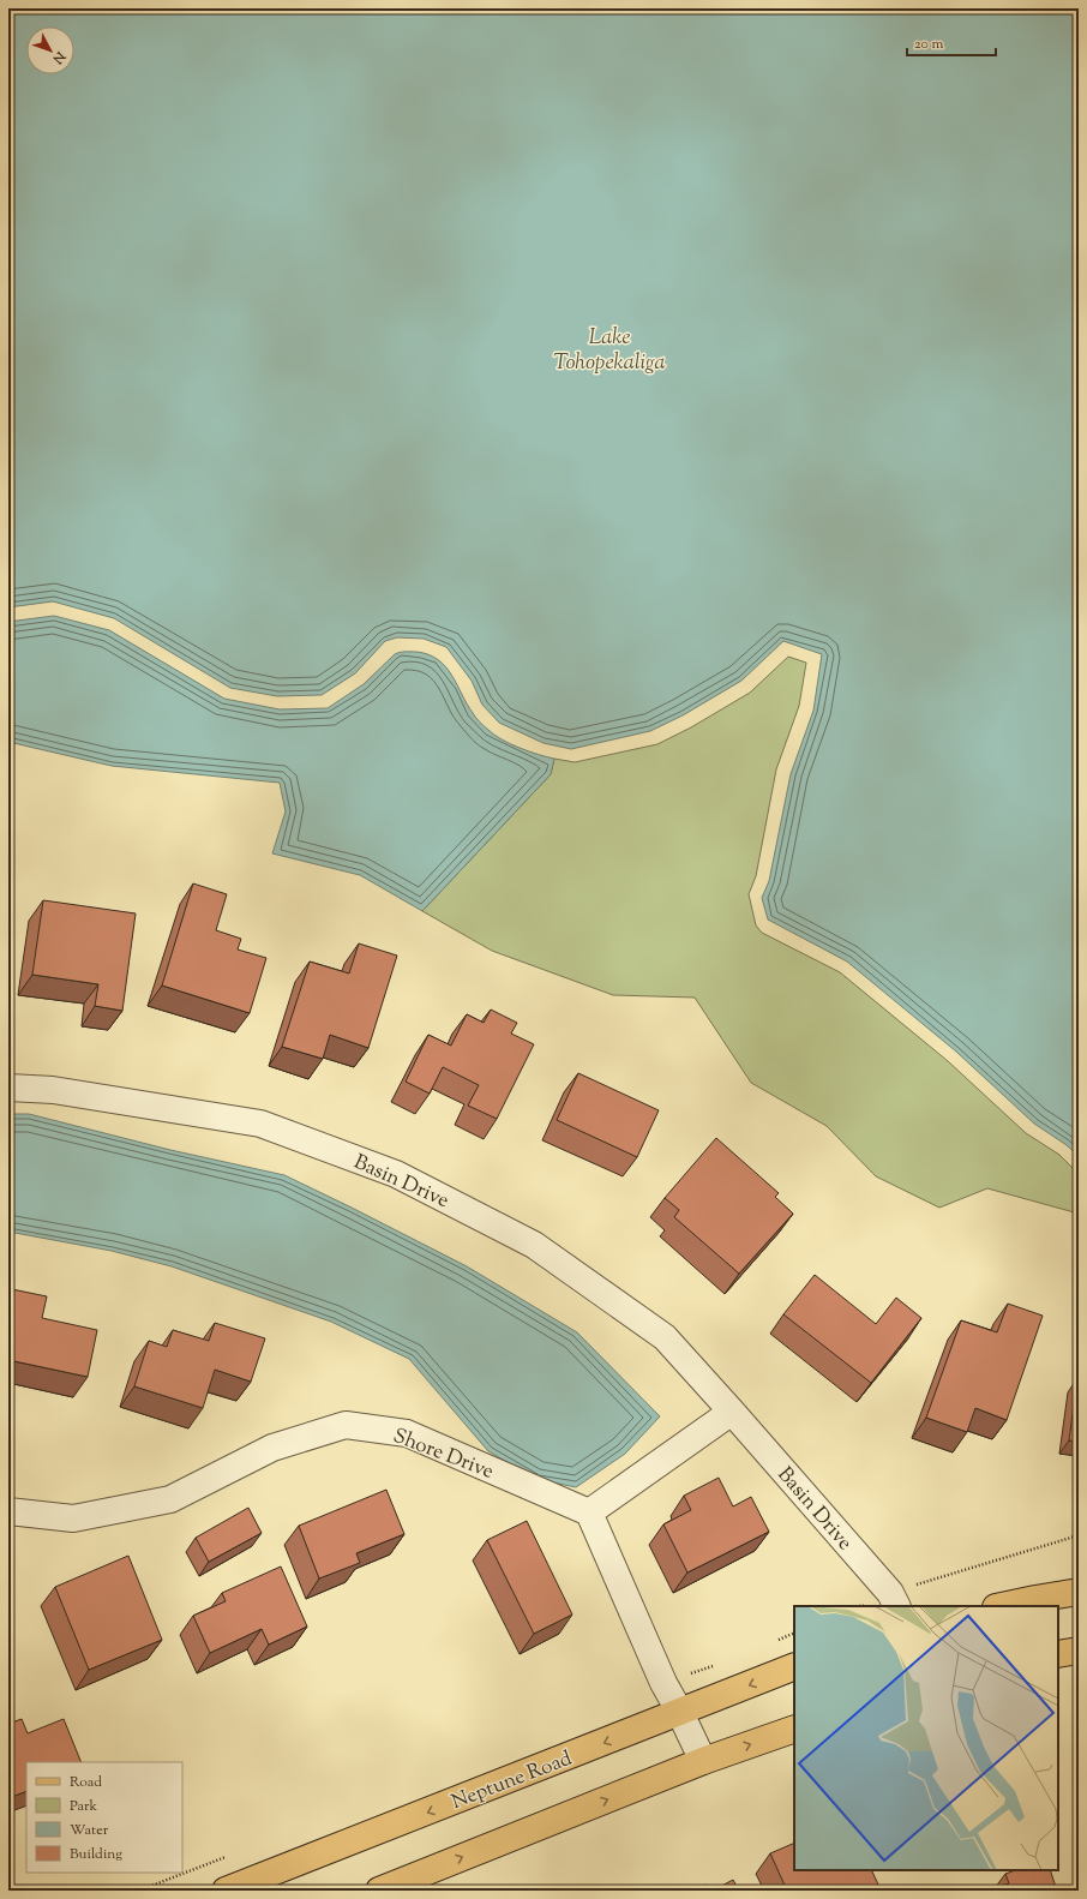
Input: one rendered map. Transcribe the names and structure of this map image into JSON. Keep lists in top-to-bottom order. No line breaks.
{"streets":{"main road":["Neptune Road"],"street":["Basin Drive","Shore Drive"]},"water":["Lake Tohopekaliga"],"legend":["Road","Park","Water","Building"],"scale_bar":"20 m","north":"bottom right"}
